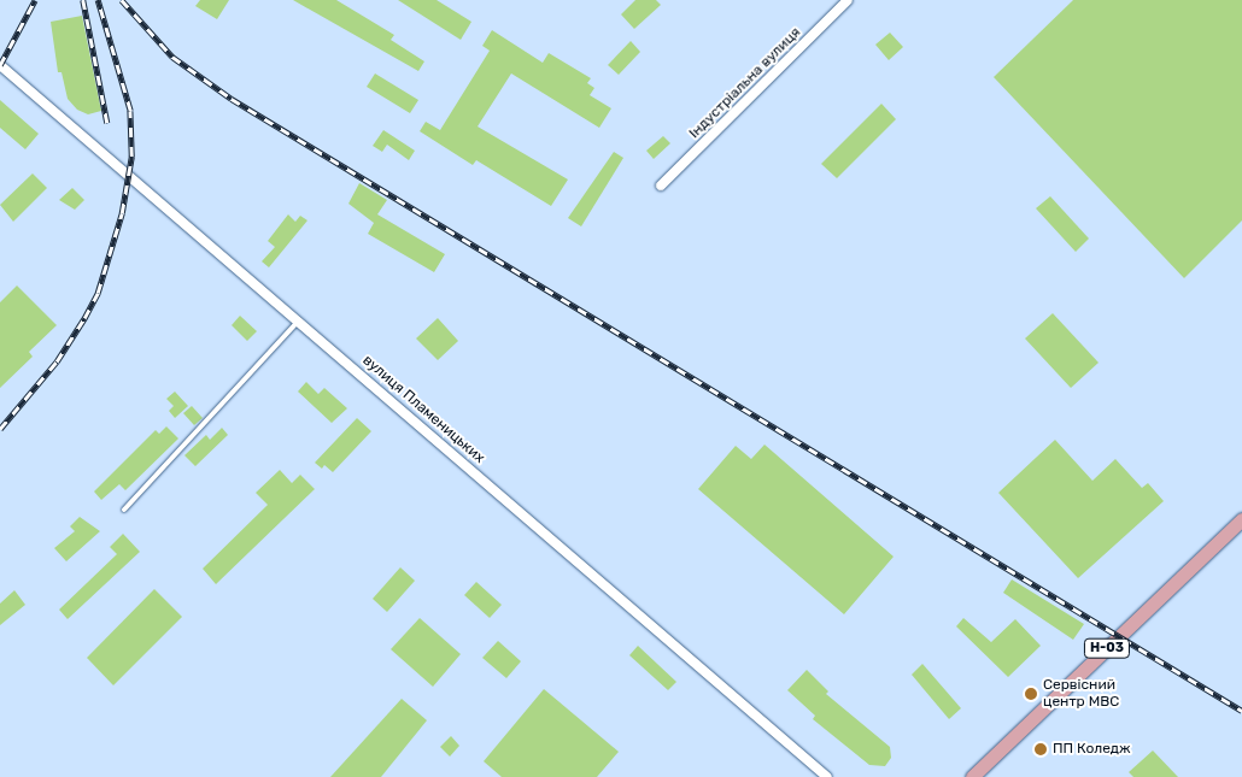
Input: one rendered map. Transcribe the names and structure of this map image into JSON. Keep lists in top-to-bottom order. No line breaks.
{"streets":{"main road":["Н-03"],"street":["Індустріальна вулиця","вулиця Пламеницьких"]},"places":["Сервісний центр МВС","ПП Коледж"]}
